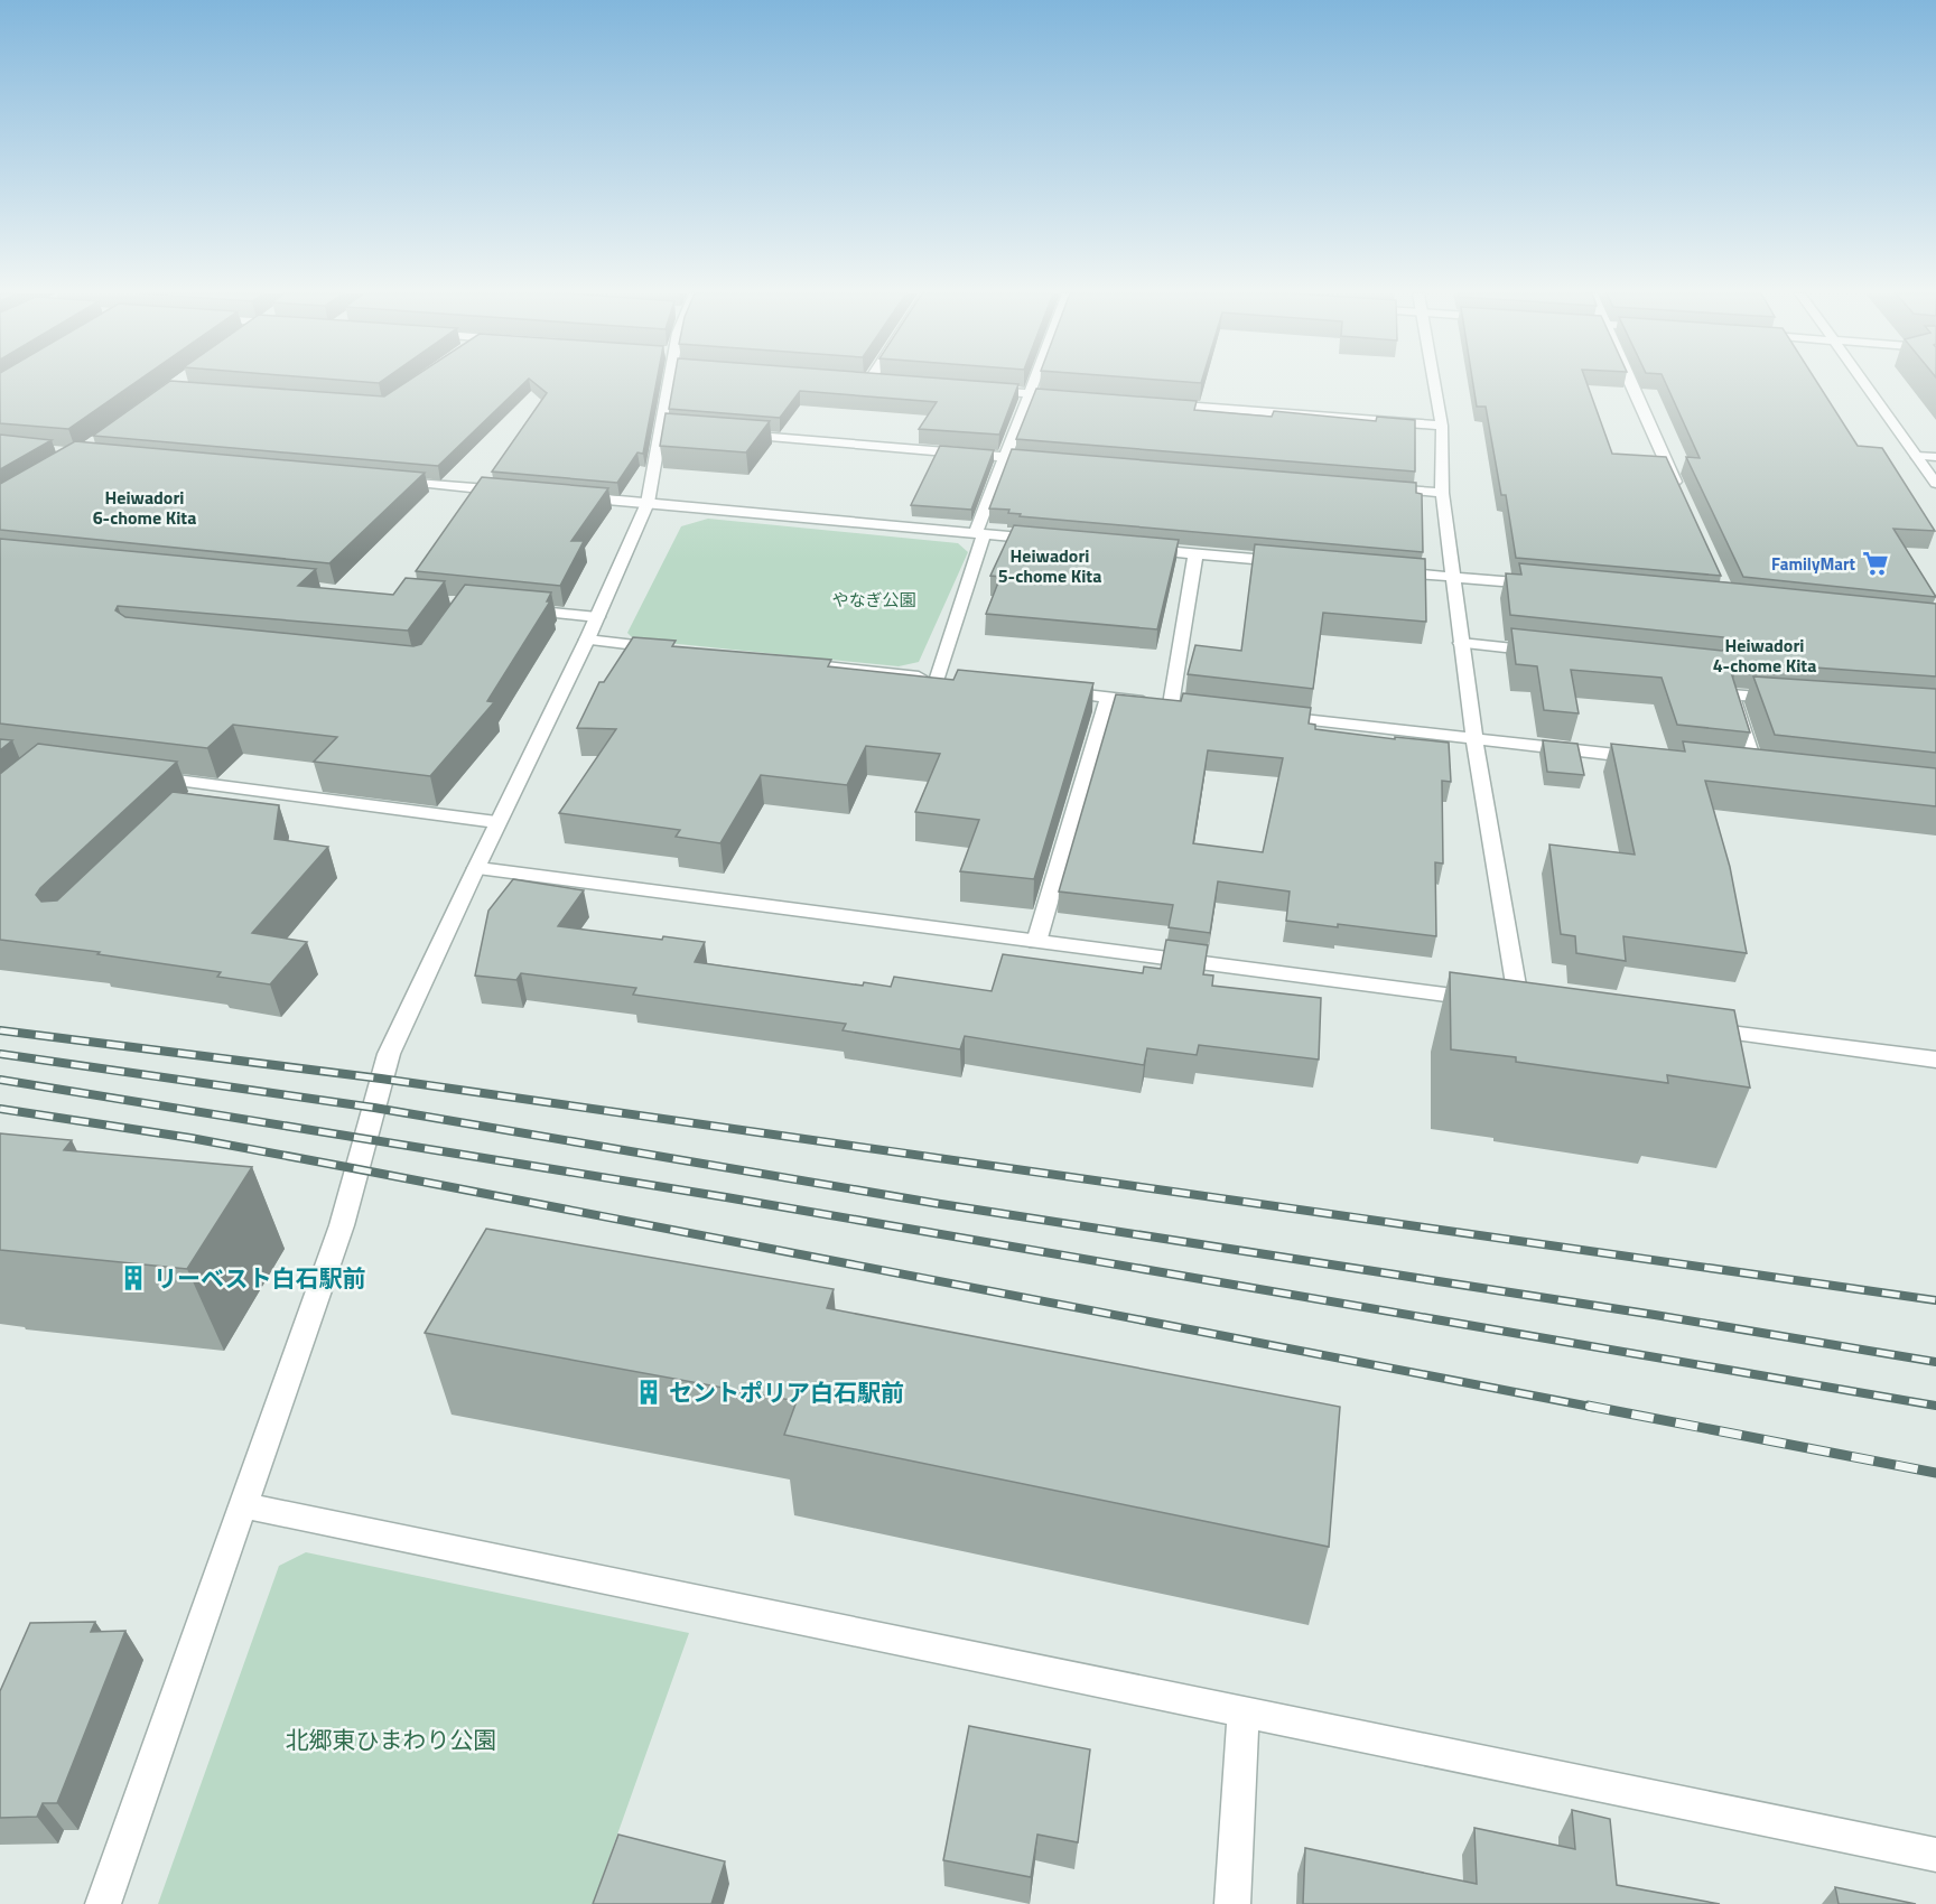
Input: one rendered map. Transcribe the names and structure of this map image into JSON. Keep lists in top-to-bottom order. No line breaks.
{"districts":["Heiwadori 6-chome Kita","Heiwadori 5-chome Kita","Heiwadori 4-chome Kita"],"parks":["やなぎ公園","北郷東ひまわり公園"],"places":{"supermarket":["FamilyMart"],"building":["リーベスト白石駅前","セントポリア白石駅前"]}}
